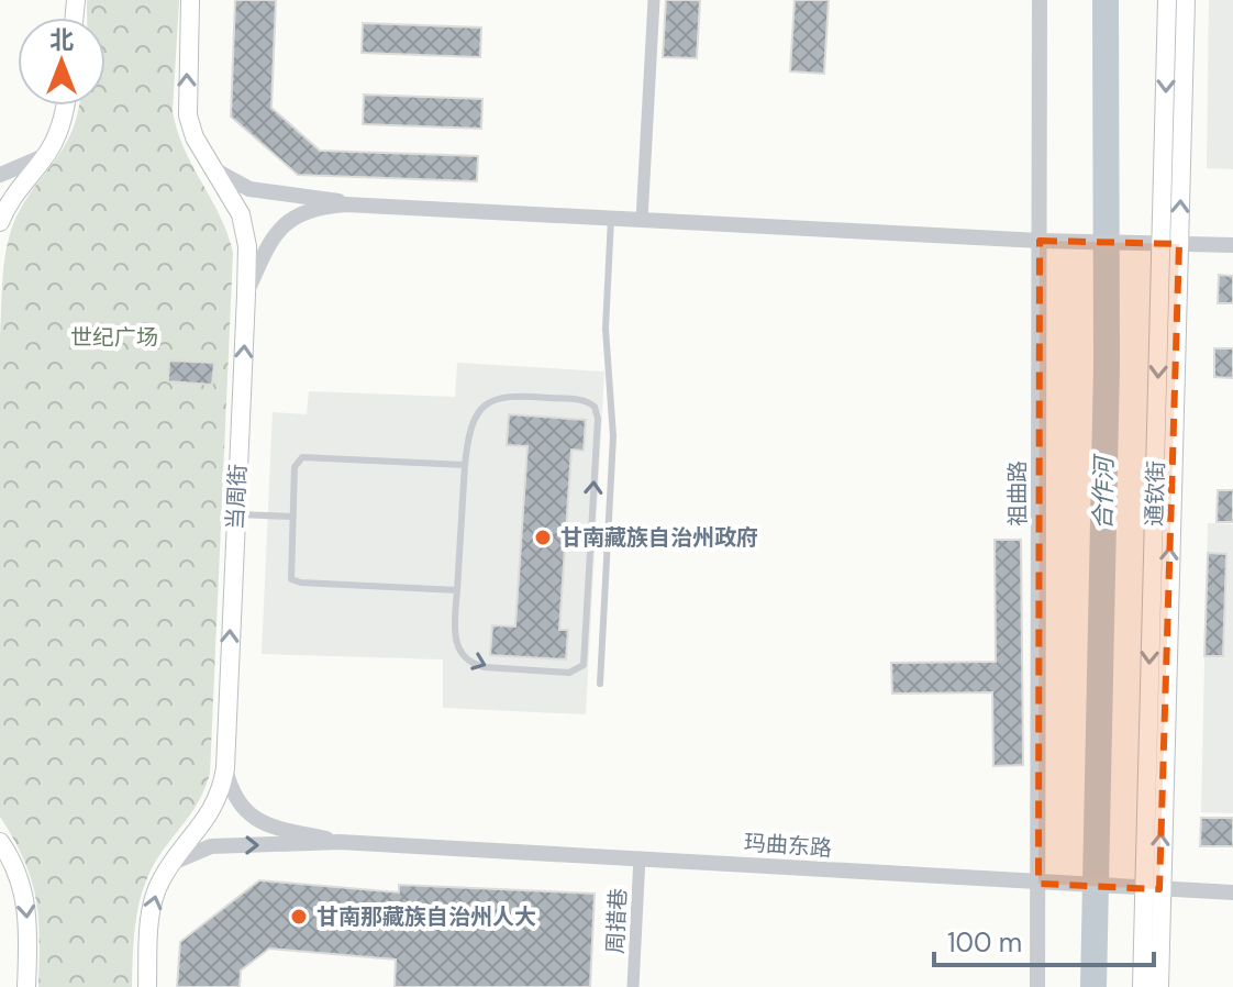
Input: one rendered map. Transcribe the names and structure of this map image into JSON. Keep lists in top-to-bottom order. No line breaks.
{"streets":{"main road":["通钦街","当周街"],"street":["祖曲路","玛曲东路","周措巷"]},"crossings":[["祖曲路","玛曲东路"],["通钦街","玛曲东路"],["玛曲东路","周措巷"]],"one_way":["当周街"],"water":["合作河"],"parks":["世纪广场"],"places":["甘南藏族自治州政府","甘南那藏族自治州人大"],"scale_bar":"100 m","north":"top"}
